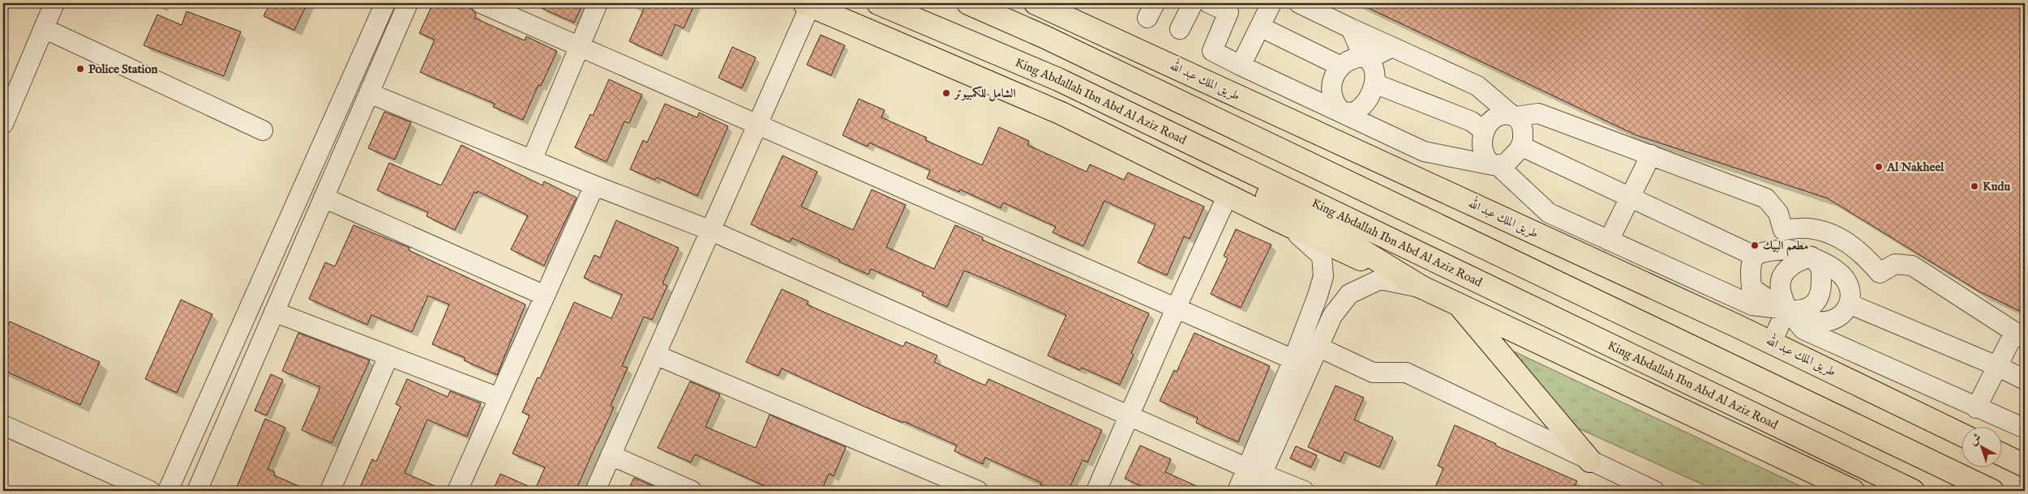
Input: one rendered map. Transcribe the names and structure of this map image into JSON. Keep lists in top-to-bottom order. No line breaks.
{"streets":{"main road":["طريق الملك عبد الله","King Abdallah Ibn Abd Al Aziz Road"]},"places":["Police Station","الشامل للكمبيوتر","Al Nakheel","Kudu","مطعم البيك"],"north":"top left"}
